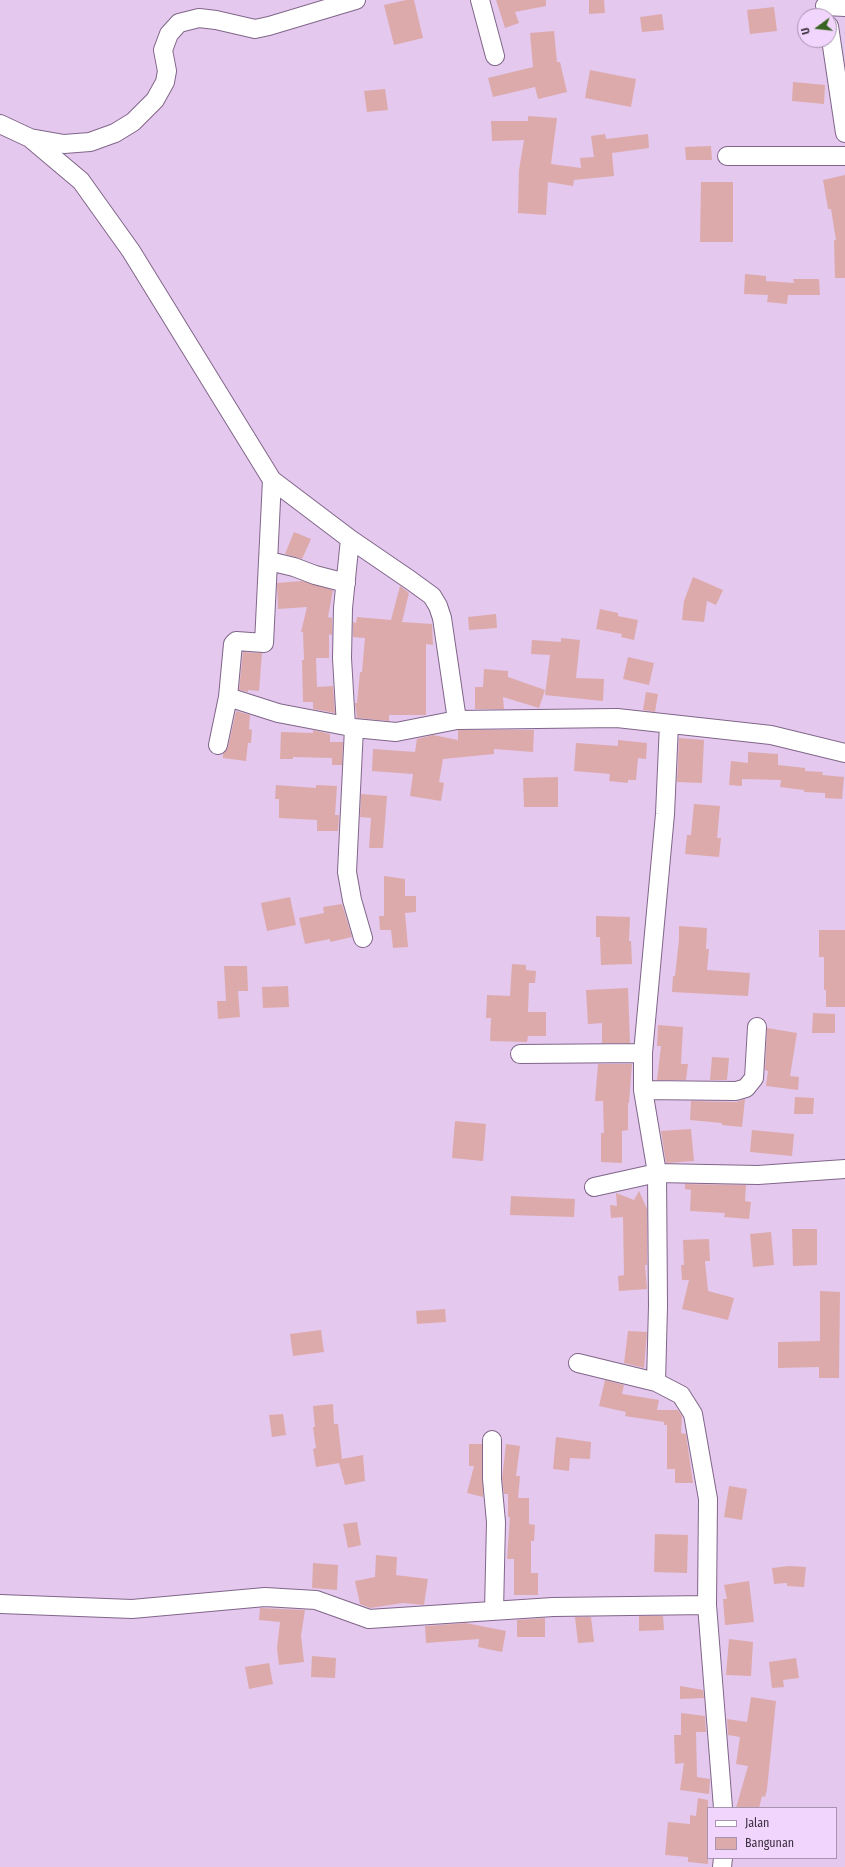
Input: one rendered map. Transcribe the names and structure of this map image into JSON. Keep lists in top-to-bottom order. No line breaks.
{"legend":["Jalan","Bangunan"],"north":"left"}
